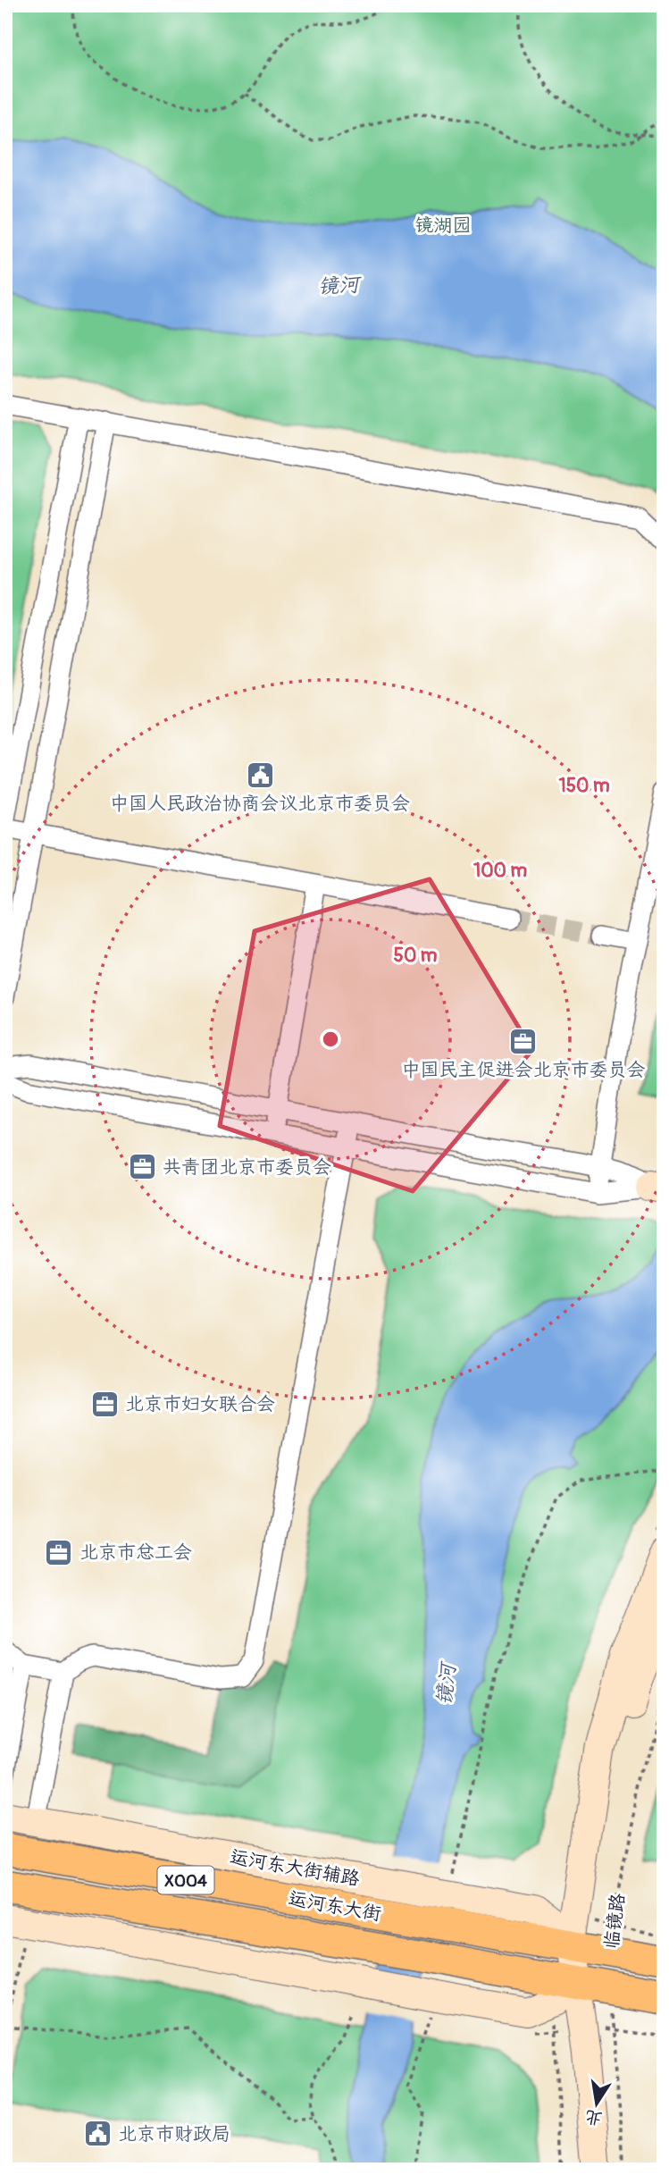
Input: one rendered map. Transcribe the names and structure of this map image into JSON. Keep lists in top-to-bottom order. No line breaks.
{"streets":{"main road":["X004","运河东大街"],"street":["运河东大街辅路","临镜路"]},"crossings":[["运河东大街辅路","运河东大街"],["运河东大街","临镜路"]],"water":["镜河"],"parks":["镜湖园"],"places":{"public building":["中国人民政治协商会议北京市委员会","北京市财政局"],"office":["中国民主促进会北京市委员会","共青团北京市委员会","北京市妇女联合会","北京市总工会"]},"north":"bottom","rings":["150 m","100 m","50 m"]}
